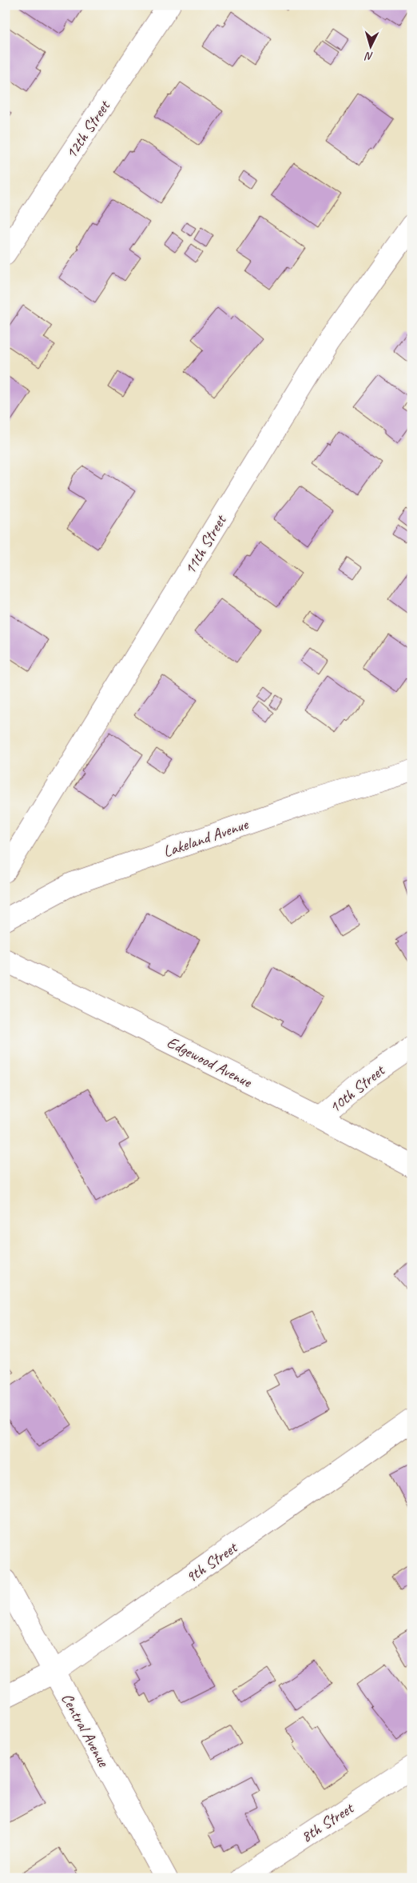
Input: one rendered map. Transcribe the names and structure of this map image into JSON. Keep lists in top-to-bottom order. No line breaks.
{"streets":{"street":["12th Street","11th Street","Lakeland Avenue","Edgewood Avenue","10th Street","9th Street","Central Avenue","8th Street"]},"crossings":[["Edgewood Avenue","10th Street"],["9th Street","Central Avenue"]],"north":"bottom"}
